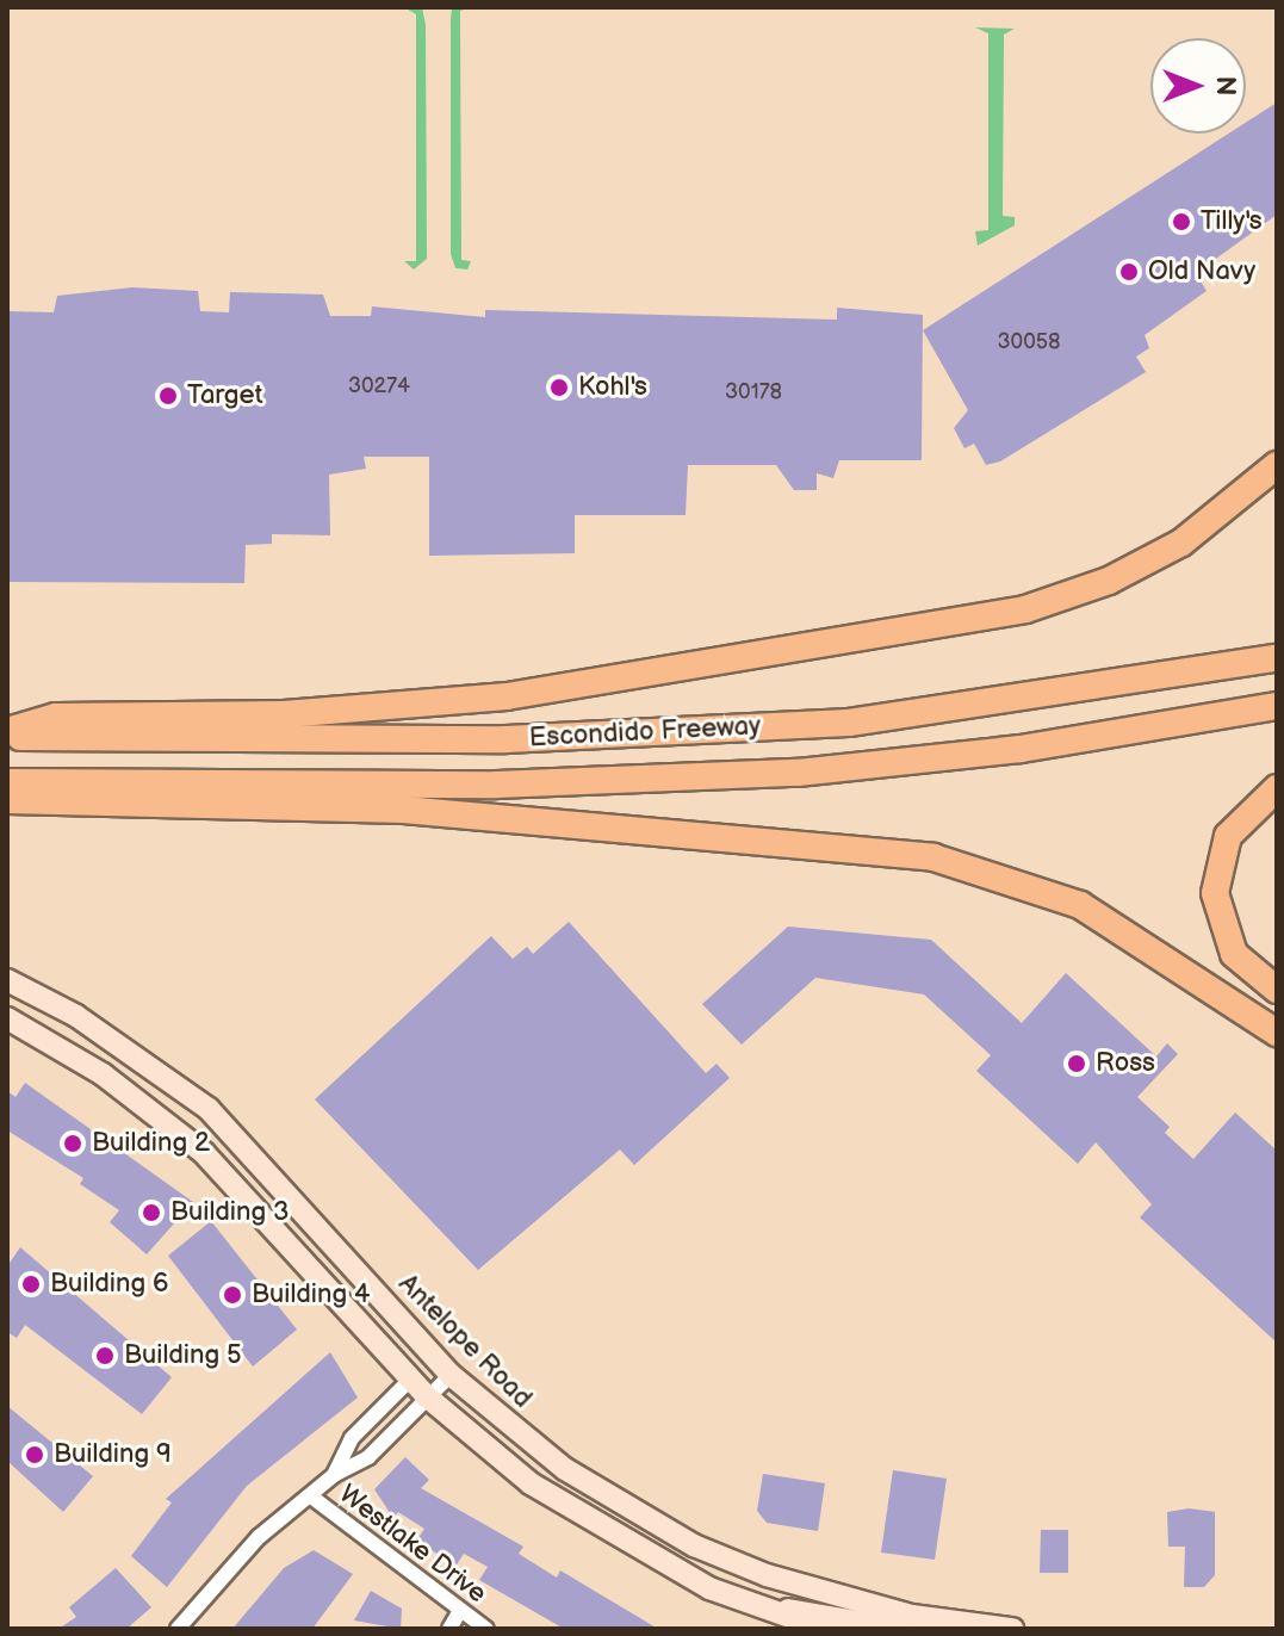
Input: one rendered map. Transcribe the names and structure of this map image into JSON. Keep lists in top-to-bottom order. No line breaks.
{"streets":{"highway":["Escondido Freeway"],"main road":["Antelope Road"],"street":["Westlake Drive"]},"places":["Tilly's","Old Navy","Kohl's","Target","Ross","Building 2","Building 3","Building 6","Building 4","Building 5","Building 9"],"house_numbers":["30058","30274","30178"],"north":"right"}
